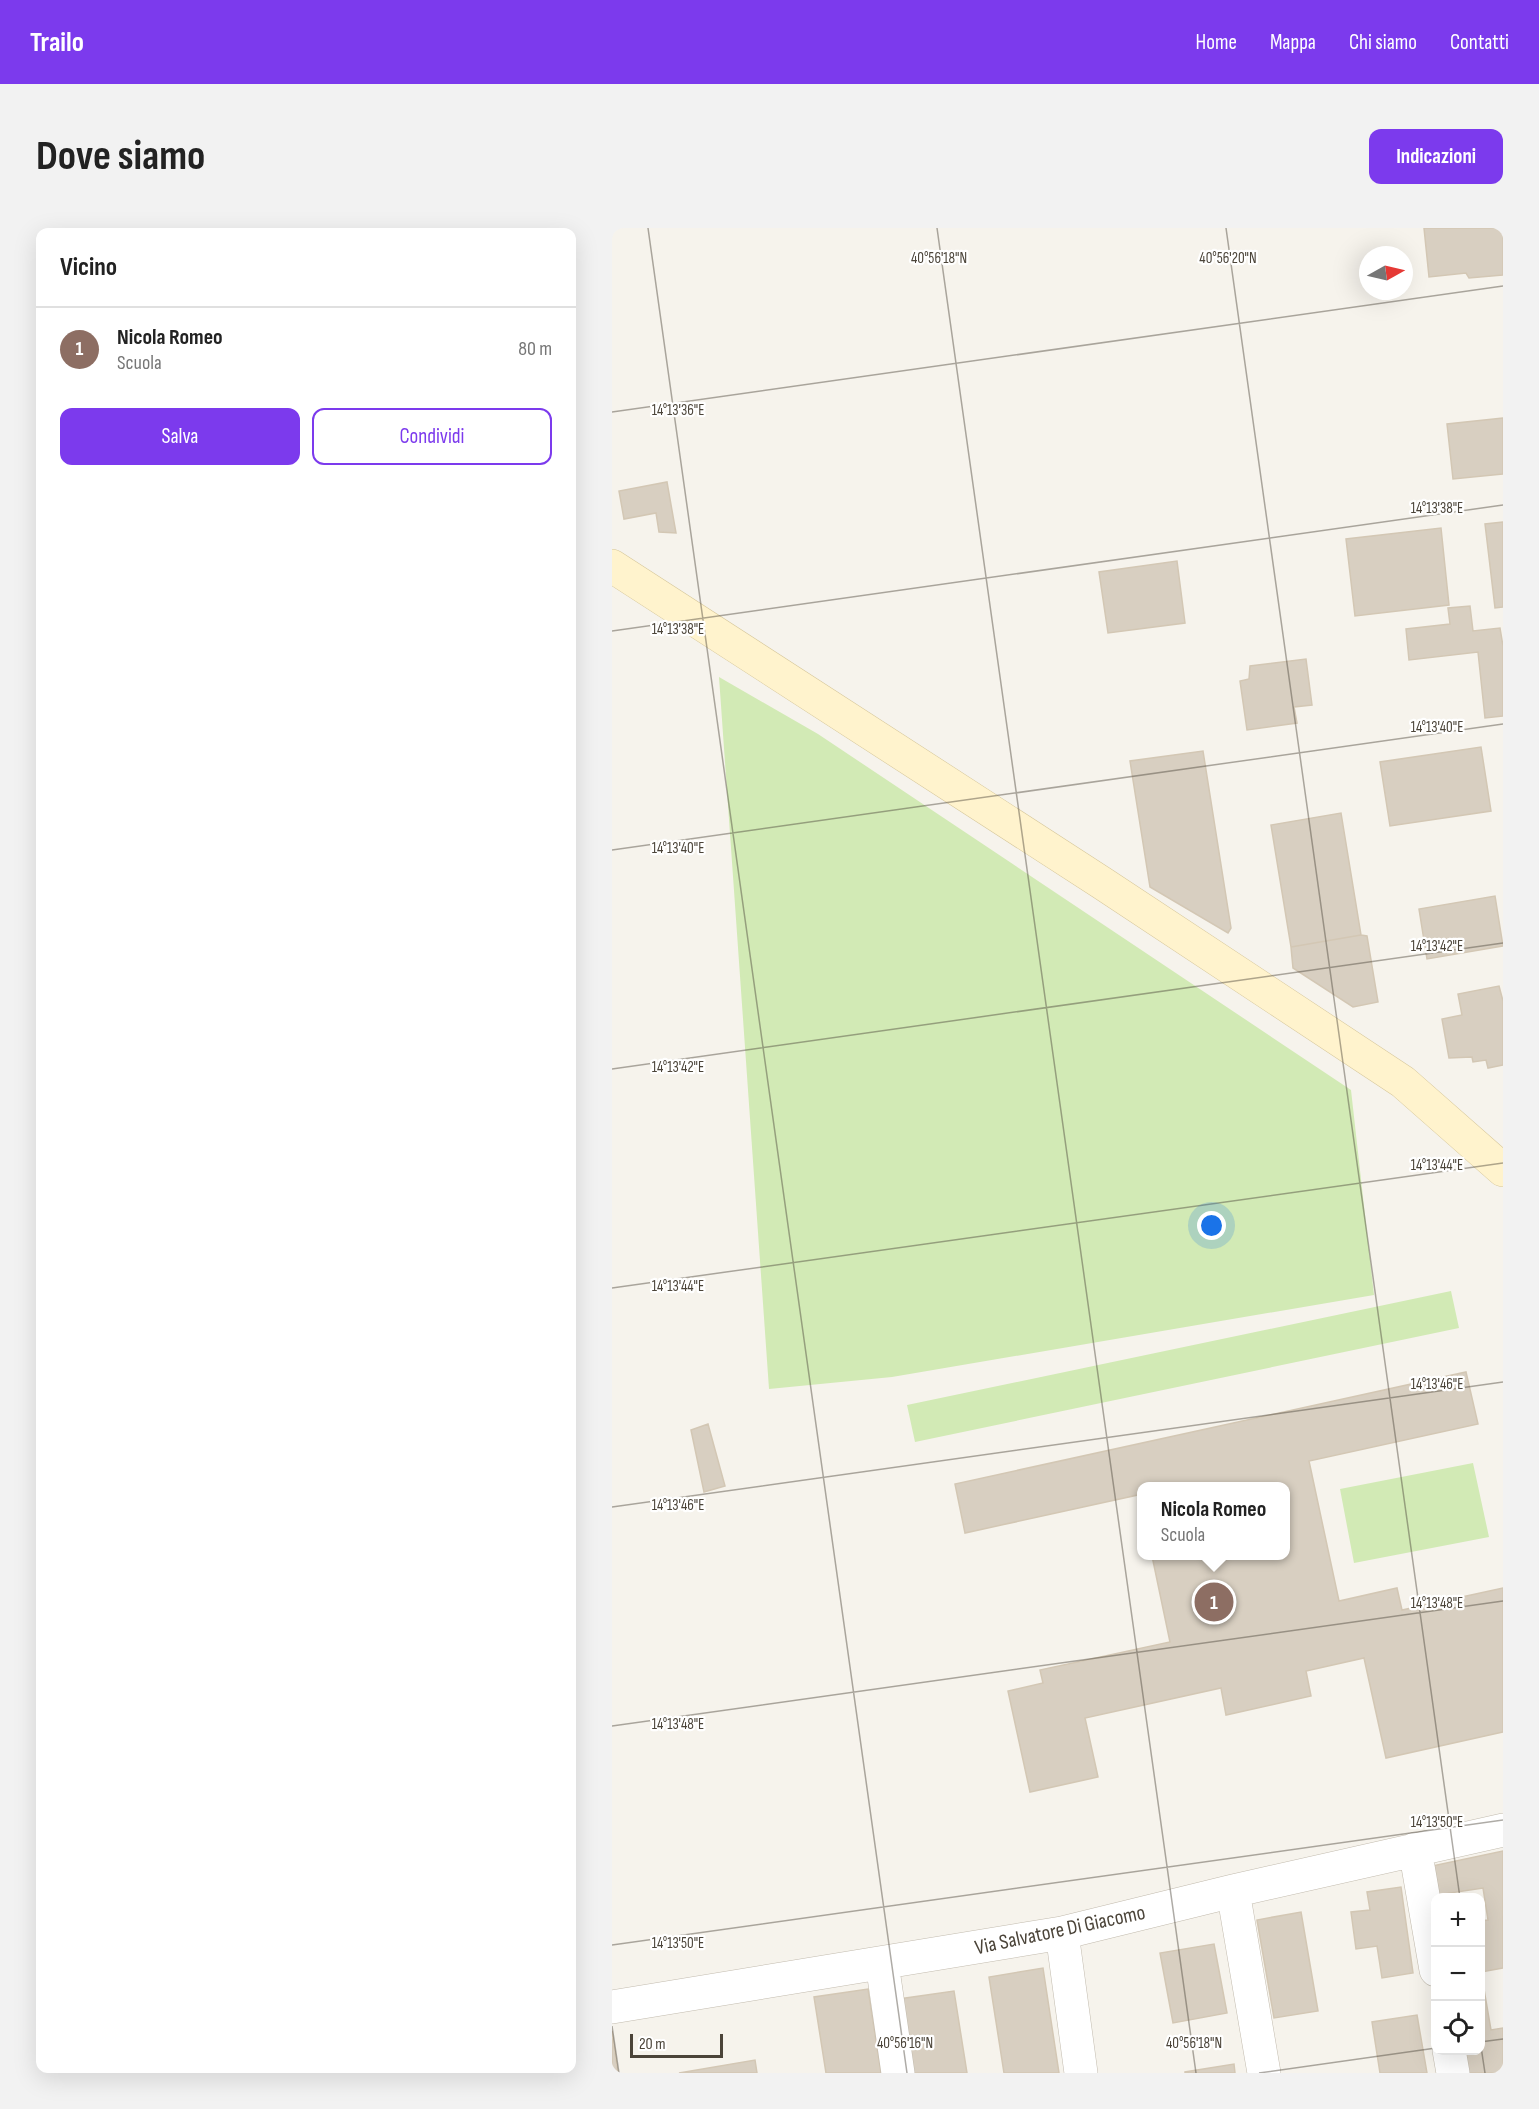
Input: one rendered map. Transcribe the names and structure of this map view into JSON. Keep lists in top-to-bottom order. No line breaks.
{"streets":{"street":["Via Salvatore Di Giacomo"]},"scale_bar":"20 m","north":"right","page":{"header":"Trailo","nav":["Home","Mappa","Chi siamo","Contatti"],"buttons":["Indicazioni",["Salva","Condividi"]],"title":"Dove siamo","heading":"Vicino","list":[{"mark":"1","name":"Nicola Romeo","note":"Scuola","value":"80 m"}],"popup":["Nicola Romeo","Scuola"],"pins":"1","map_buttons":["+","−"],"scale":"20 m"},"coordinates":["40°56'18\"N","40°56'20\"N","14°13'36\"E","14°13'38\"E","14°13'40\"E","14°13'42\"E","14°13'44\"E","14°13'46\"E","14°13'48\"E","14°13'50\"E","40°56'16\"N"]}
